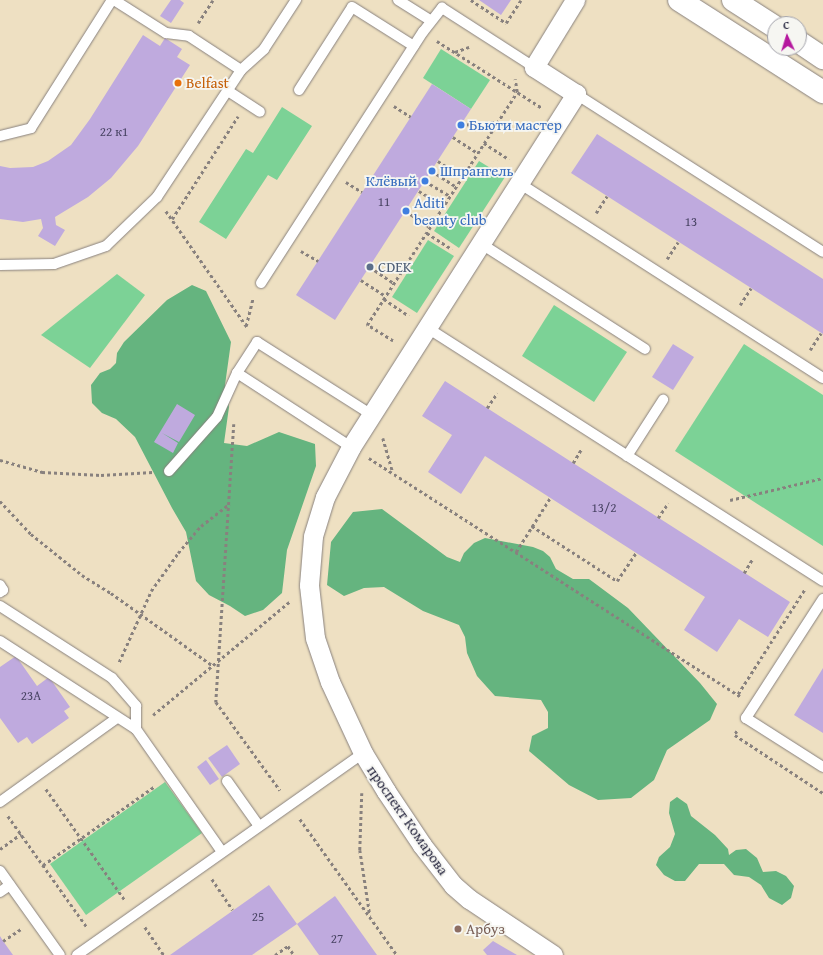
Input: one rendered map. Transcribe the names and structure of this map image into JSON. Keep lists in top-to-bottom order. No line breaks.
{"streets":{"street":["проспект Комарова"]},"places":["Belfast","Бьюти мастер","Шпрангель","Клёвый","Aditi beauty club","CDEK","Арбуз"],"house_numbers":["22 к1","11","13","13/2","23А","25","27"],"north":"top"}
